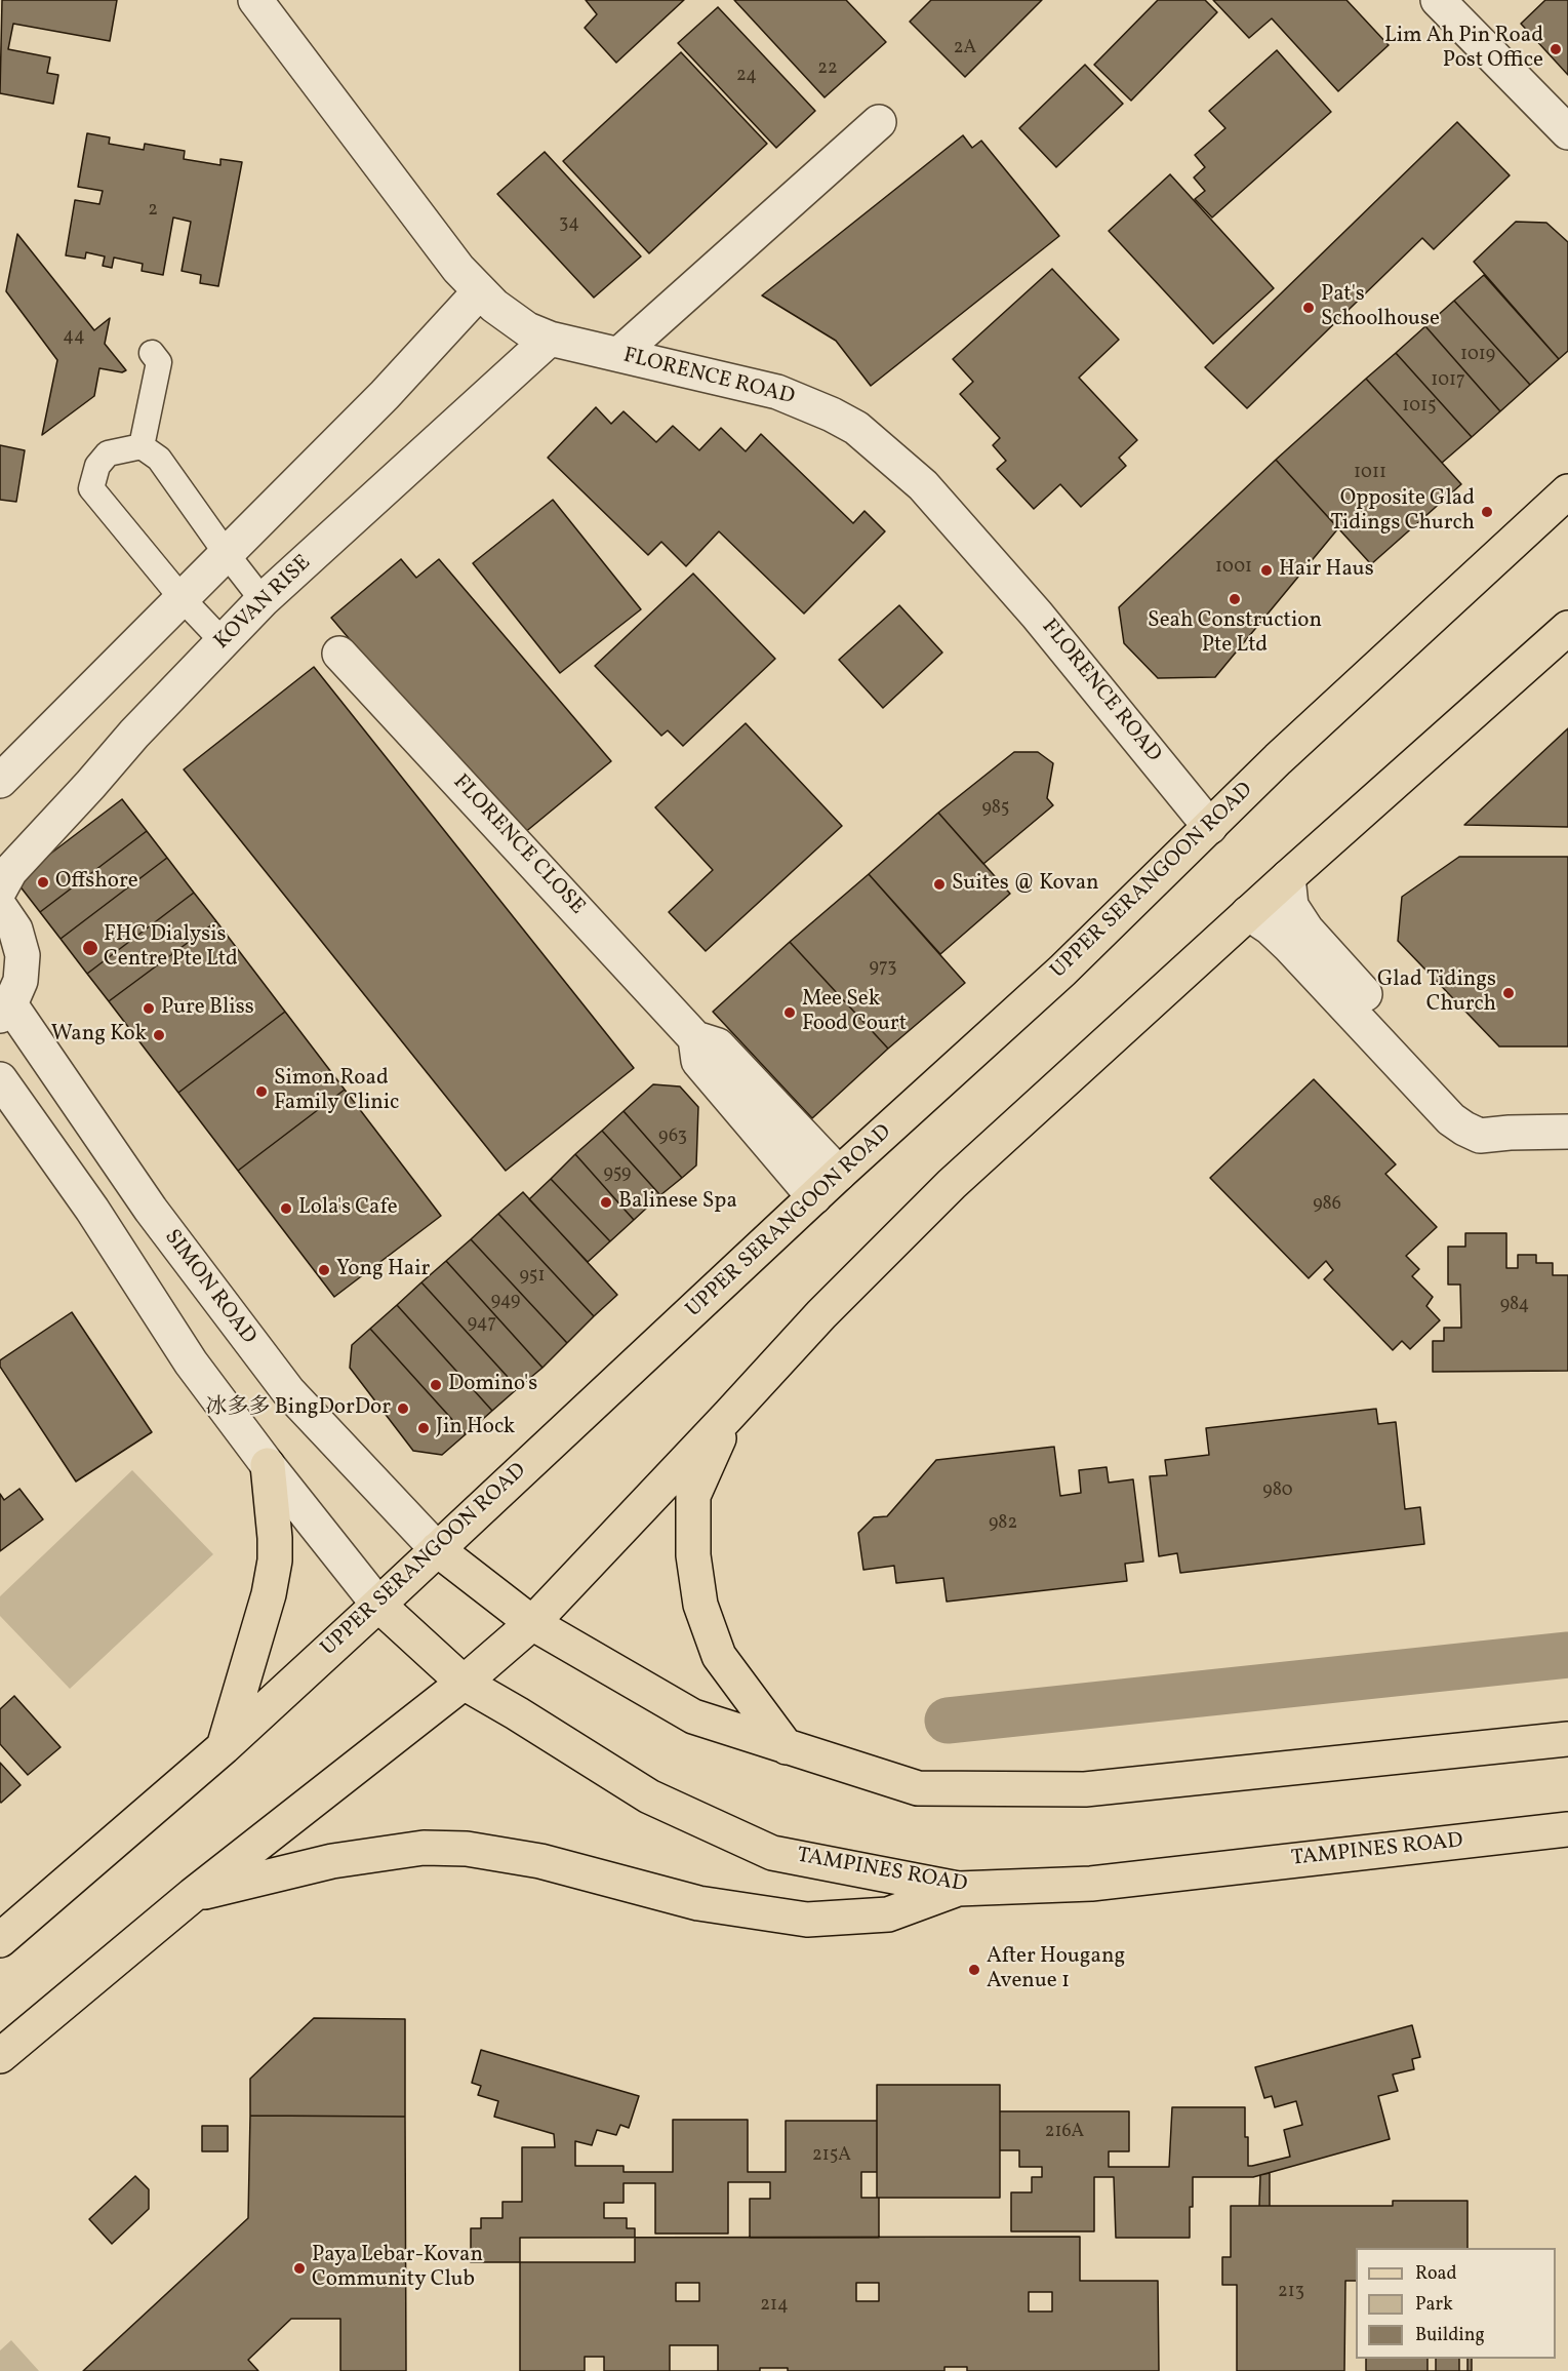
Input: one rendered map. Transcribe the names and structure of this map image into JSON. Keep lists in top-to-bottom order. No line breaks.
{"streets":{"main road":["UPPER SERANGOON ROAD","TAMPINES ROAD"],"street":["FLORENCE ROAD","KOVAN RISE","FLORENCE CLOSE","SIMON ROAD"]},"crossings":[["FLORENCE ROAD","KOVAN RISE"],["FLORENCE ROAD","UPPER SERANGOON ROAD"],["FLORENCE CLOSE","UPPER SERANGOON ROAD"],["UPPER SERANGOON ROAD","SIMON ROAD"],["UPPER SERANGOON ROAD","TAMPINES ROAD"]],"places":["Lim Ah Pin Road Post Office","Pat's Schoolhouse","Opposite Glad Tidings Church","Hair Haus","Seah Construction Pte Ltd","Offshore","Suites @ Kovan","FHC Dialysis Centre Pte Ltd","Glad Tidings Church","Pure Bliss","Mee Sek Food Court","Wang Kok","Simon Road Family Clinic","Balinese Spa","Lola's Cafe","Yong Hair","Domino's","冰多多 BingDorDor","Jin Hock","After Hougang Avenue 1","Paya Lebar-Kovan Community Club"],"house_numbers":["2A","22","24","2","34","44","1019","1017","1015","1011","1001","985","973","963","959","986","951","949","984","947","980","982","216A","215A","213","214"],"legend":["Road","Park","Building"]}
